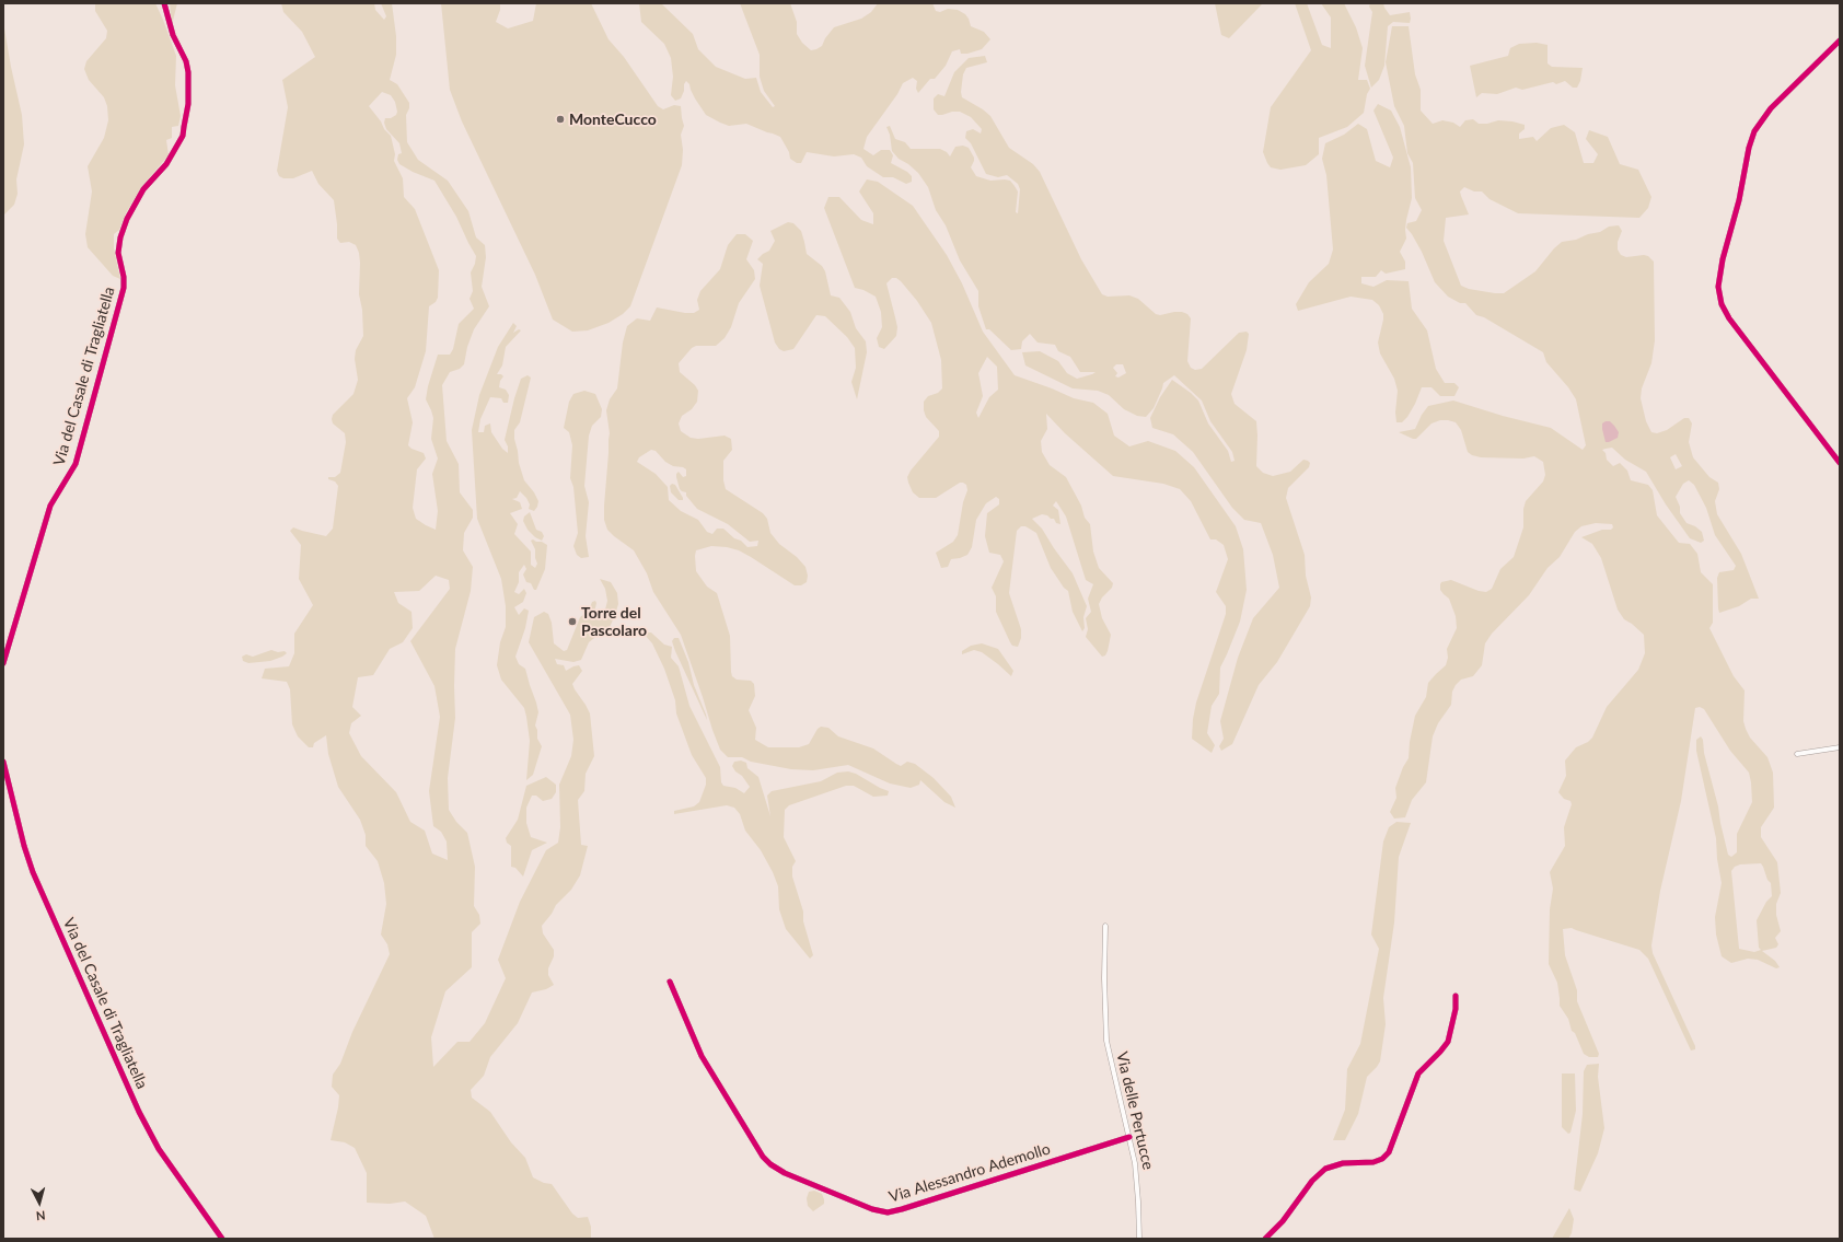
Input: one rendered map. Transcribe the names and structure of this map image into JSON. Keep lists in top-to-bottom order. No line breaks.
{"streets":{"street":["Via del Casale di Tragliatella","Via delle Pertucce","Via Alessandro Ademollo"]},"crossings":[["Via delle Pertucce","Via Alessandro Ademollo"]],"places":["MonteCucco","Torre del Pascolaro"],"north":"bottom"}
